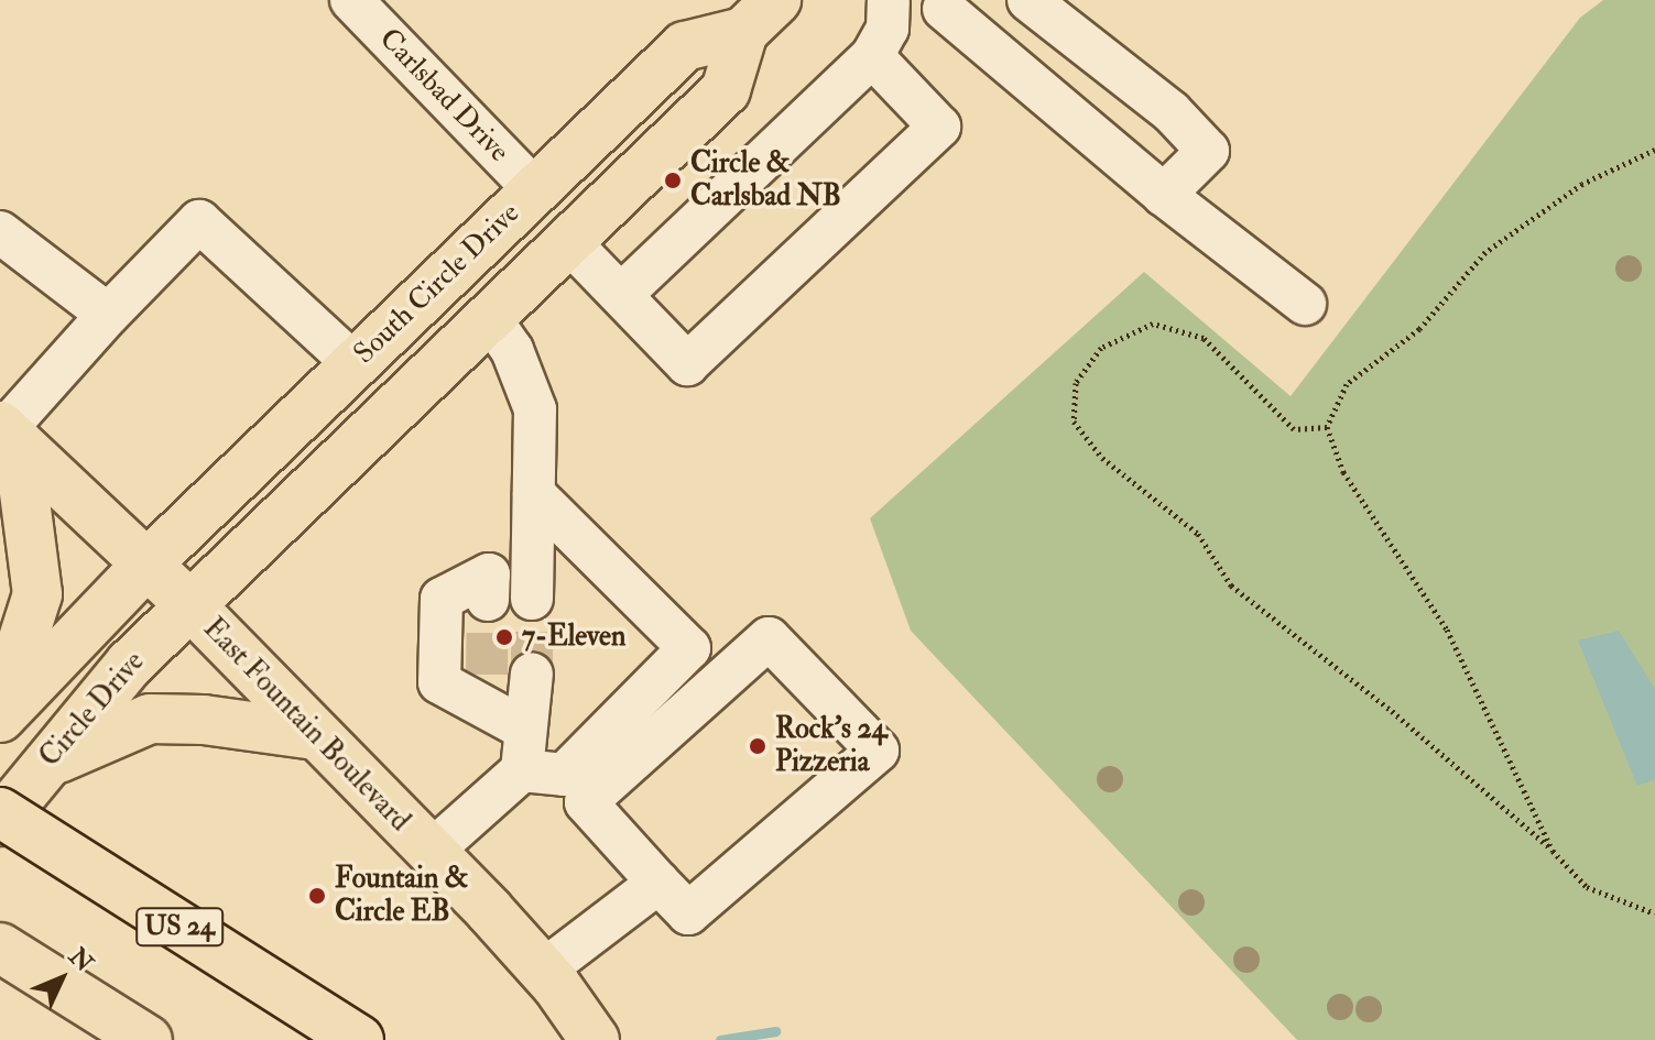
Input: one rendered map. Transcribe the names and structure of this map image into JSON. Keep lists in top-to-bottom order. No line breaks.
{"streets":{"main road":["South Circle Drive","Circle Drive","East Fountain Boulevard","US 24"],"street":["Carlsbad Drive"]},"crossings":[["Carlsbad Drive","South Circle Drive"],["South Circle Drive","Circle Drive"],["South Circle Drive","East Fountain Boulevard"],["Circle Drive","East Fountain Boulevard"]],"places":["Circle & Carlsbad NB","7-Eleven","Rock's 24 Pizzeria","Fountain & Circle EB"],"north":"top right"}
